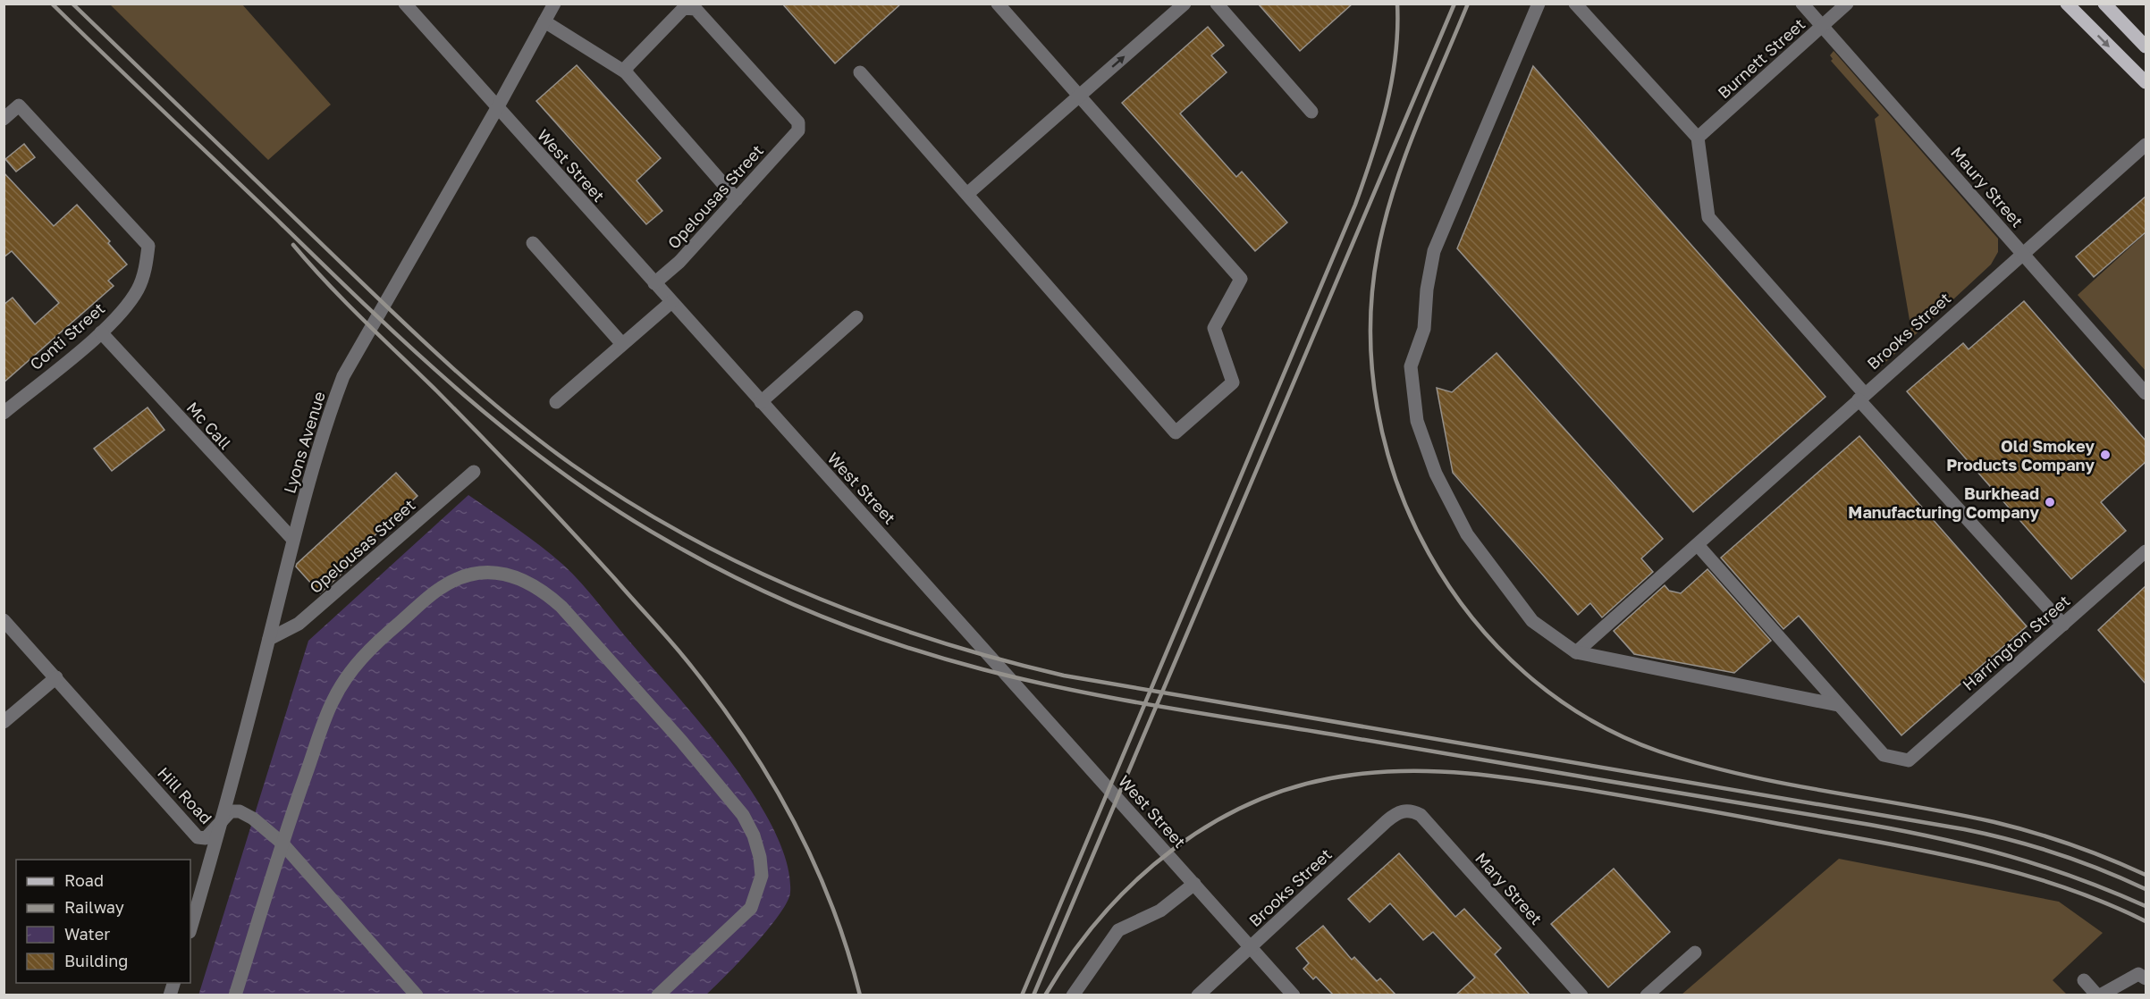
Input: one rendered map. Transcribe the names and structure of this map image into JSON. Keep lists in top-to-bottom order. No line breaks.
{"streets":{"street":["Burnett Street","West Street","Maury Street","Opelousas Street","Brooks Street","Conti Street","Mc Call","Lyons Avenue","Harrington Street","Hill Road","Mary Street"]},"crossings":[["Burnett Street","Maury Street"],["West Street","Opelousas Street"],["West Street","Brooks Street"],["West Street","Lyons Avenue"],["Maury Street","Brooks Street"],["Opelousas Street","Lyons Avenue"],["Brooks Street","Mary Street"],["Conti Street","Mc Call"],["Mc Call","Lyons Avenue"],["Lyons Avenue","Hill Road"]],"places":["Old Smokey Products Company","Burkhead Manufacturing Company"],"legend":["Road","Railway","Water","Building"]}
